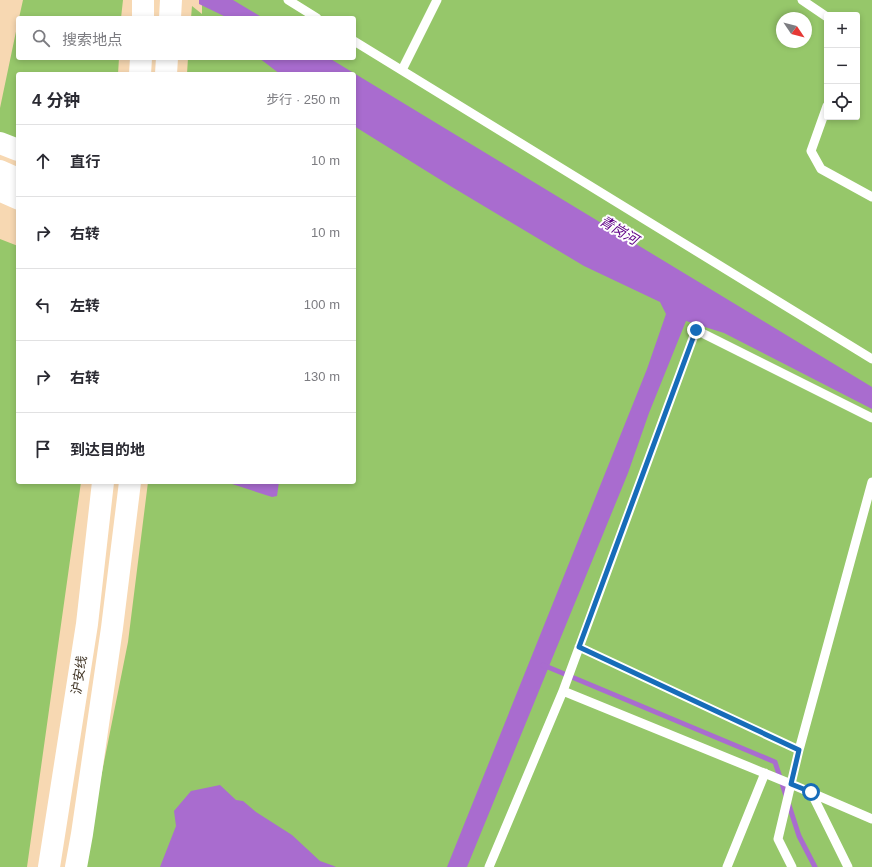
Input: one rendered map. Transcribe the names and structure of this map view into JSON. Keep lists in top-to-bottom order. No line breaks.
{"streets":{"main road":["沪安线"]},"water":["青岗河"],"north":"bottom right","page":{"map_buttons":["+","−"],"search":"搜索地点","heading":["4 分钟","步行 · 250 m"],"list":[["直行","10 m"],["右转","10 m"],["左转","100 m"],["右转","130 m"],"到达目的地"]}}
